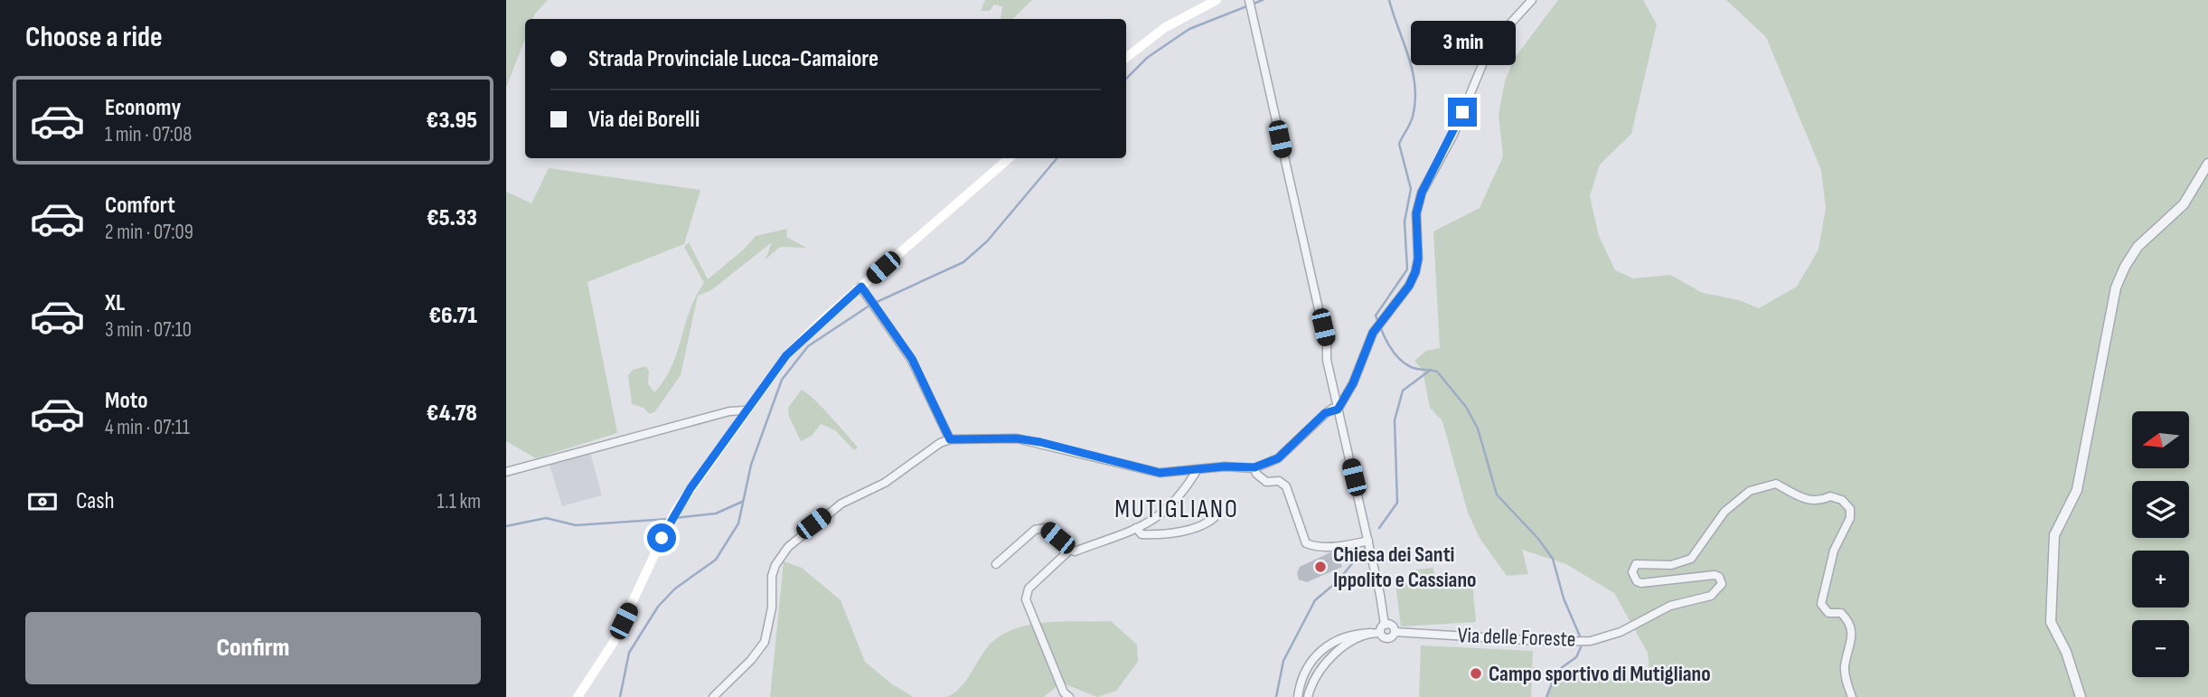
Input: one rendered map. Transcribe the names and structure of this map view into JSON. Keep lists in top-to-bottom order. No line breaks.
{"streets":{"street":["Via delle Foreste"]},"districts":["MUTIGLIANO"],"places":["Chiesa dei Santi Ippolito e Cassiano","Campo sportivo di Mutigliano"],"north":"left","page":{"heading":"Choose a ride","banner":["Strada Provinciale Lucca-Camaiore","Via dei Borelli"],"bubble":"3 min","list":[{"name":"Economy","note":"1 min · 07:08","value":"€3.95"},{"name":"Comfort","note":"2 min · 07:09","value":"€5.33"},{"name":"XL","note":"3 min · 07:10","value":"€6.71"},{"name":"Moto","note":"4 min · 07:11","value":"€4.78"}],"map_buttons":["+","−"],"pay":["Cash","1.1 km"],"buttons":"Confirm"}}
